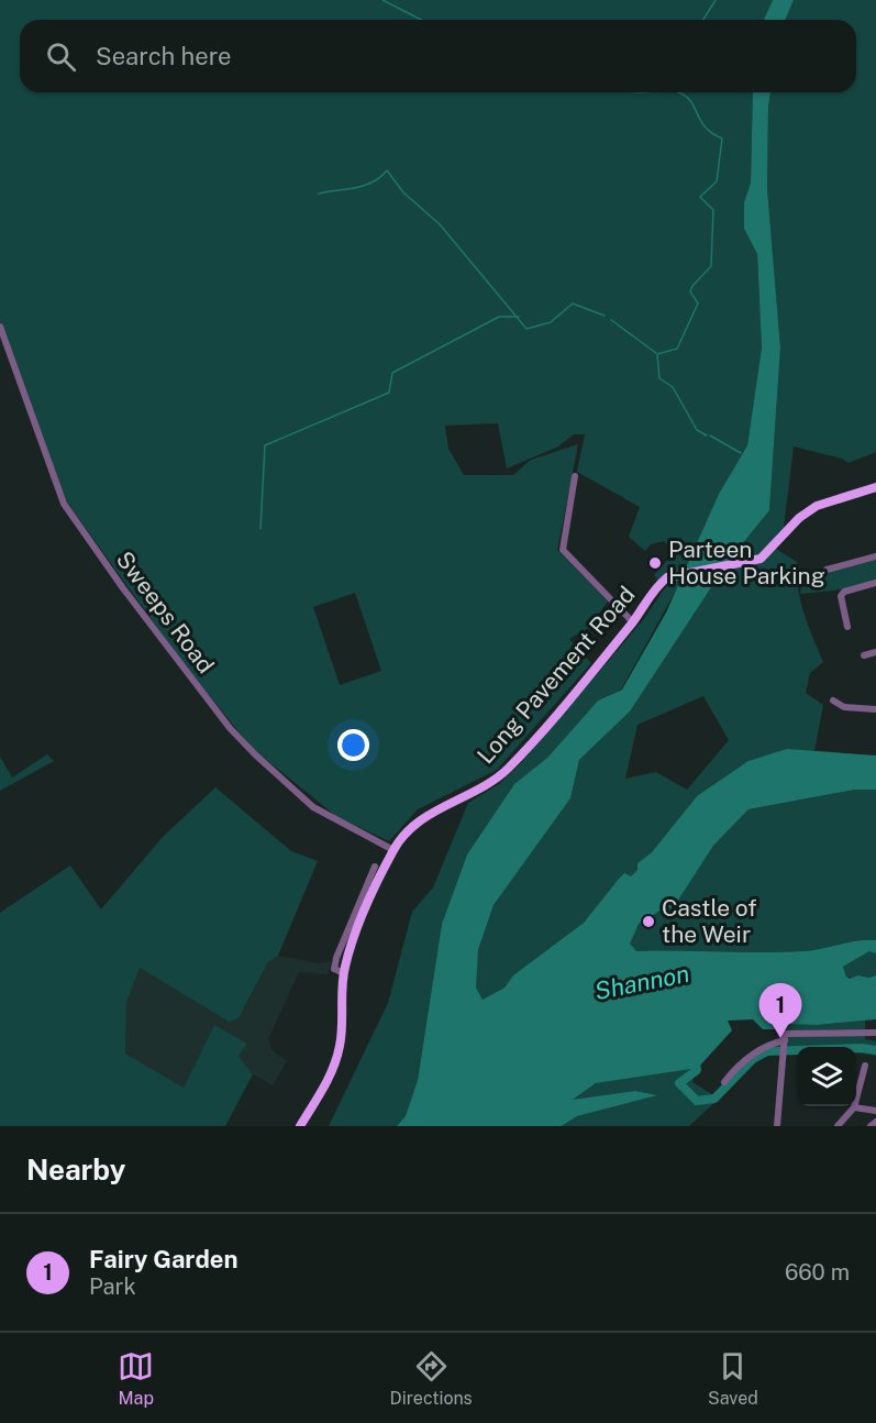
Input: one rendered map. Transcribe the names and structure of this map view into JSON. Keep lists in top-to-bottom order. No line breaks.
{"streets":{"main road":["Long Pavement Road"],"street":["Sweeps Road"]},"crossings":[["Sweeps Road","Long Pavement Road"]],"water":["Shannon"],"places":["Parteen House Parking","Castle of the Weir"],"page":{"search":"Search here","pins":"1","heading":"Nearby","list":[{"mark":"1","name":"Fairy Garden","note":"Park","value":"660 m"}],"nav":["Map","Directions","Saved"]}}
